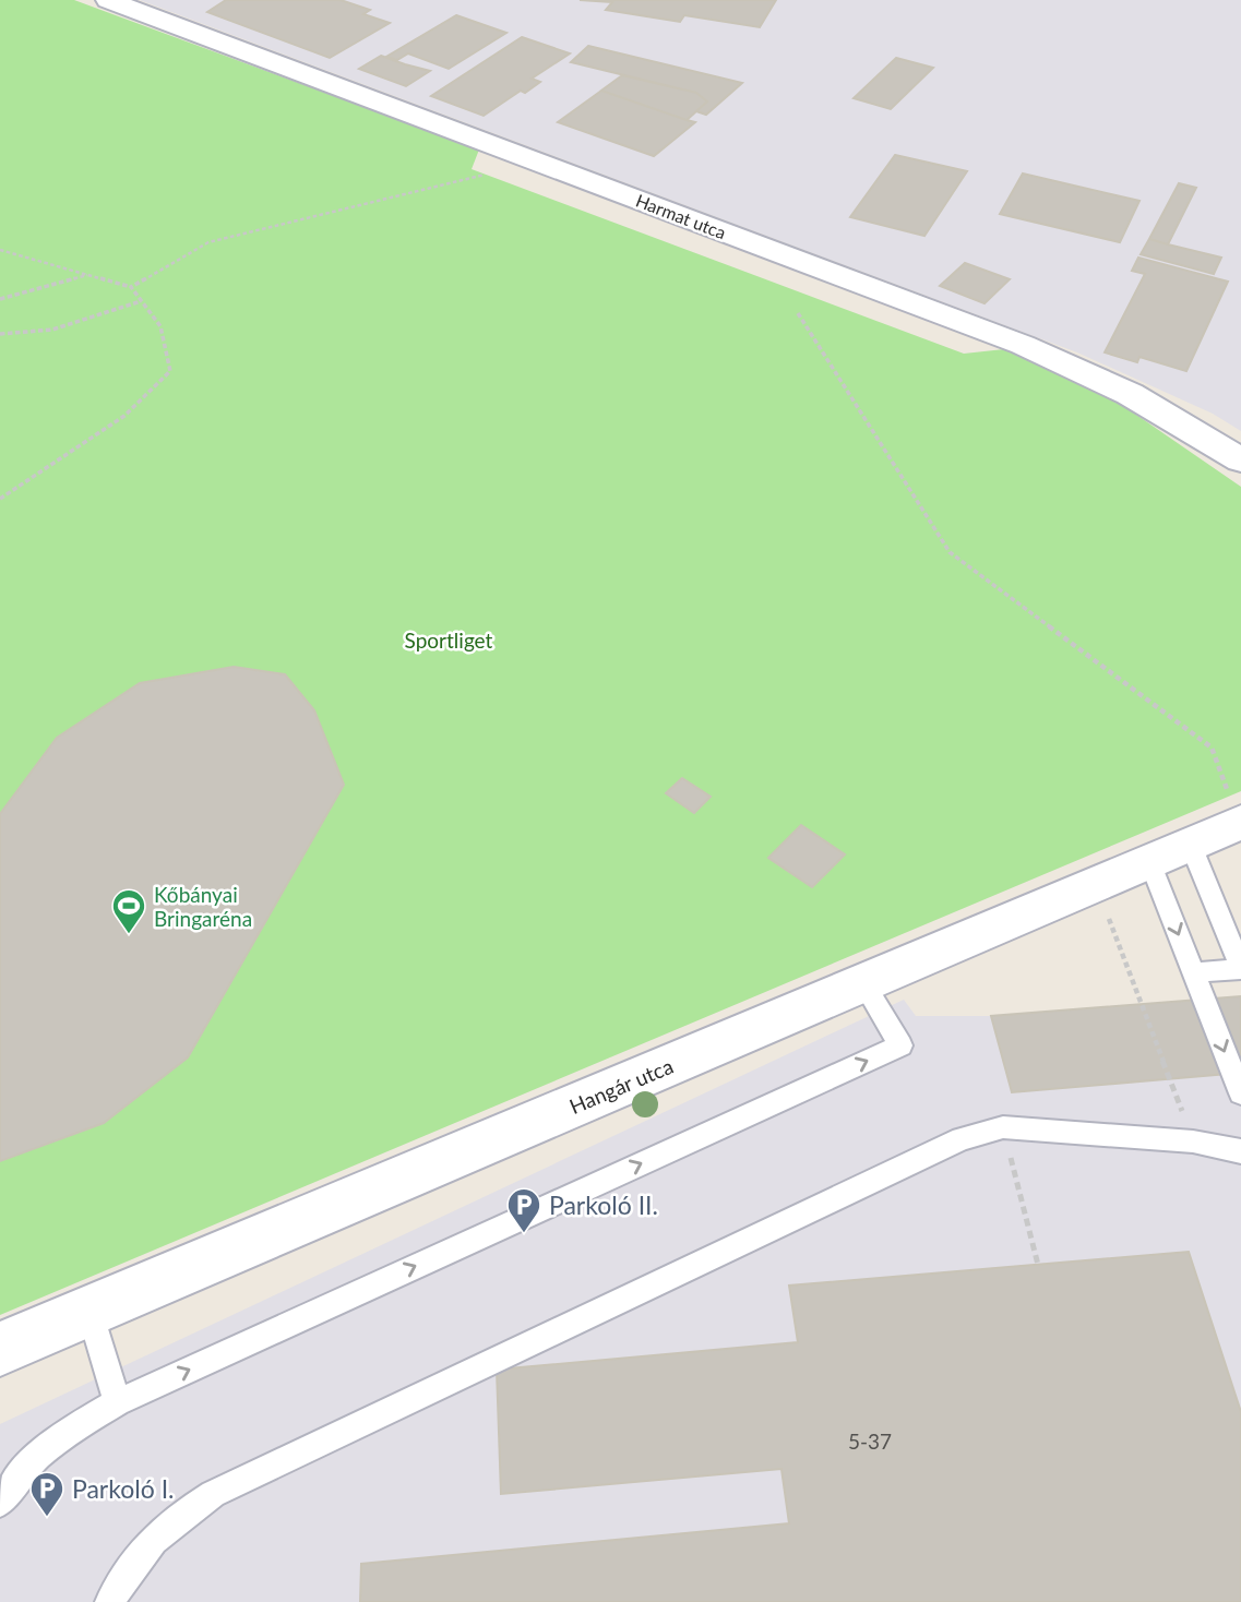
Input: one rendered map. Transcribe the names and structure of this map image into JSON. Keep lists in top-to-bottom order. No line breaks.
{"streets":{"street":["Harmat utca","Hangár utca"]},"parks":["Sportliget"],"places":{"sports":["Kőbányai Bringaréna"],"parking":["Parkoló II.","Parkoló I."]},"house_numbers":["5-37"]}
